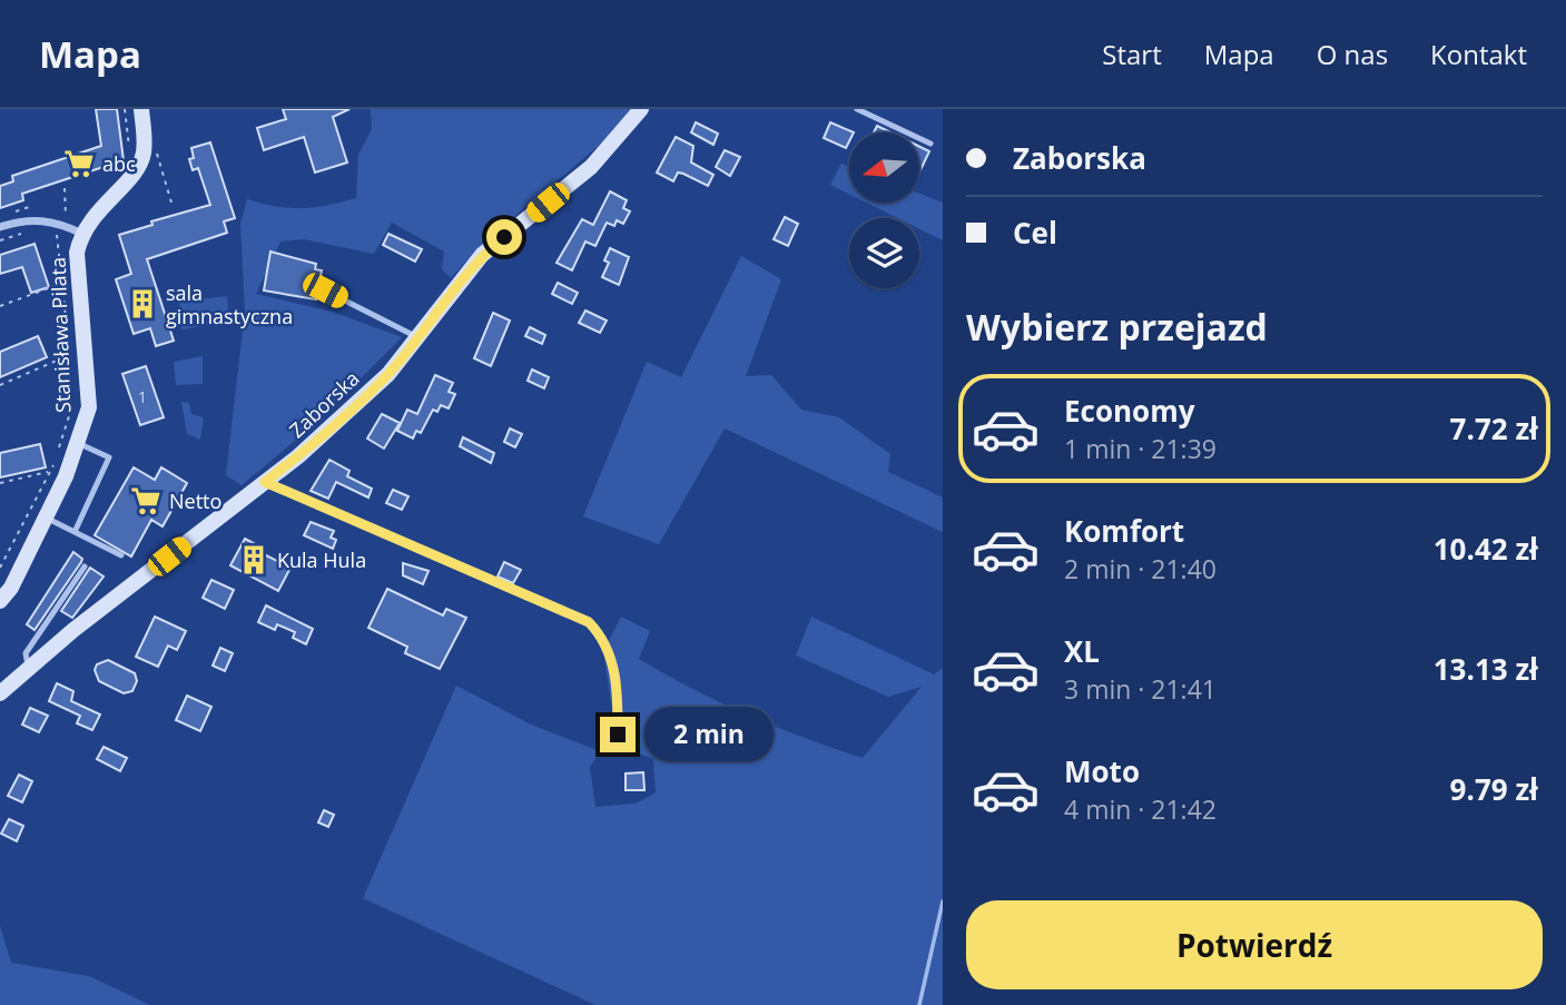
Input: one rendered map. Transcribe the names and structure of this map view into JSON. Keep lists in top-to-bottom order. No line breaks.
{"streets":{"street":["Stanisława Pilata","Zaborska"]},"places":{"supermarket":["abc","Netto"],"building":["sala gimnastyczna","Kula Hula"]},"house_numbers":["1"],"north":"left","page":{"header":"Mapa","nav":["Start","Mapa","O nas","Kontakt"],"banner":["Zaborska","Cel"],"heading":"Wybierz przejazd","list":[{"name":"Economy","note":"1 min · 21:39","value":"7.72 zł"},{"name":"Komfort","note":"2 min · 21:40","value":"10.42 zł"},{"name":"XL","note":"3 min · 21:41","value":"13.13 zł"},{"name":"Moto","note":"4 min · 21:42","value":"9.79 zł"}],"bubble":"2 min","buttons":"Potwierdź"}}
